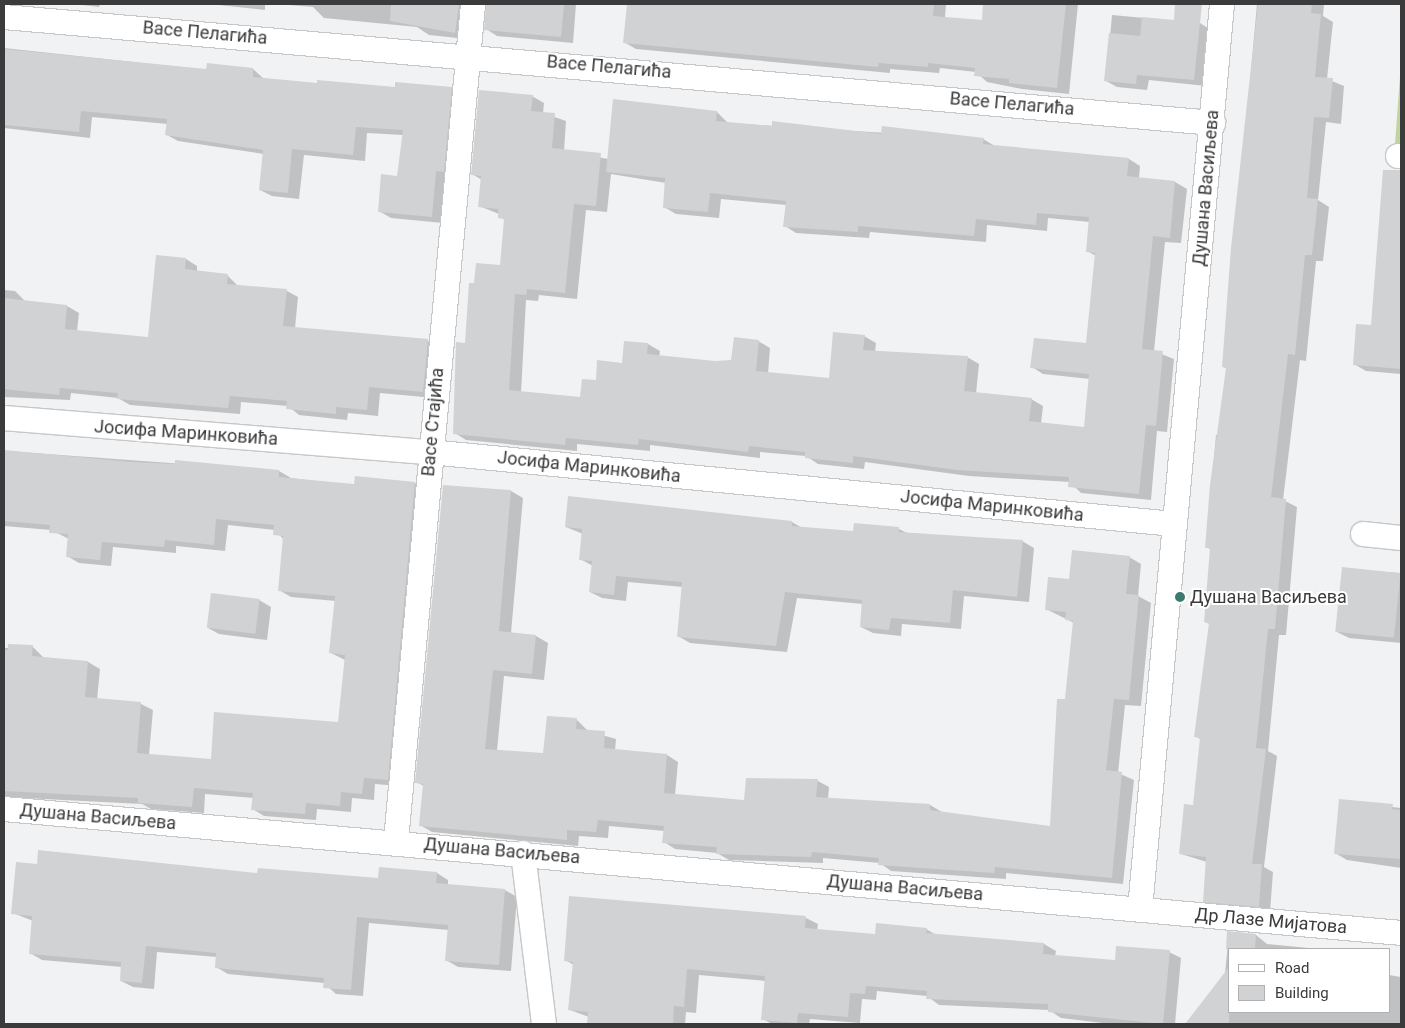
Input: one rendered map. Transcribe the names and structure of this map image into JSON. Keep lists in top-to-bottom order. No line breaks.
{"streets":{"street":["Васе Пелагића","Душана Васиљева","Васе Стајића","Јосифа Маринковића","Др Лазе Мијатова"]},"crossings":[["Васе Пелагића","Душана Васиљева"],["Васе Пелагића","Васе Стајића"],["Душана Васиљева","Васе Стајића"],["Душана Васиљева","Јосифа Маринковића"],["Душана Васиљева","Др Лазе Мијатова"],["Васе Стајића","Јосифа Маринковића"]],"places":["Душана Васиљева"],"legend":["Road","Building"]}
